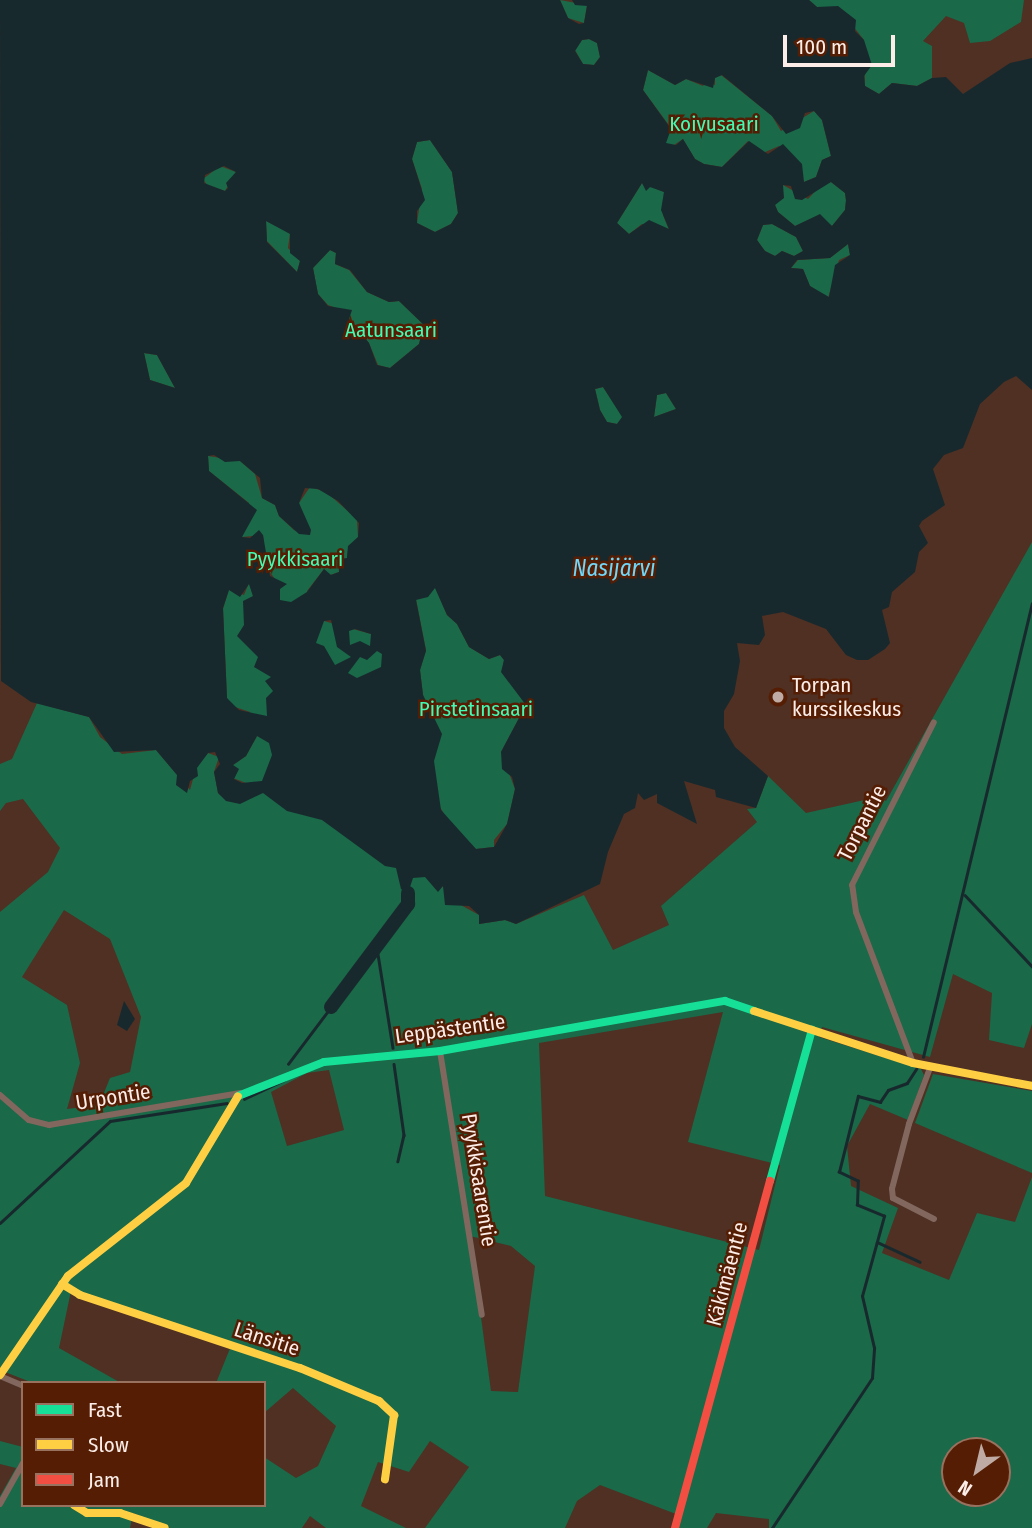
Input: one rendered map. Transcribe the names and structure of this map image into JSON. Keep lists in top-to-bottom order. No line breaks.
{"streets":{"street":["Torpantie","Leppästentie","Urpontie","Pyykkisaarentie","Käkimäentie","Länsitie"]},"crossings":[["Torpantie","Leppästentie"],["Leppästentie","Urpontie"],["Leppästentie","Pyykkisaarentie"],["Leppästentie","Käkimäentie"]],"water":["Näsijärvi"],"parks":["Koivusaari","Aatunsaari","Pyykkisaari","Pirstetinsaari"],"places":["Torpan kurssikeskus"],"legend":["Fast","Slow","Jam"],"scale_bar":"100 m","north":"bottom left"}
